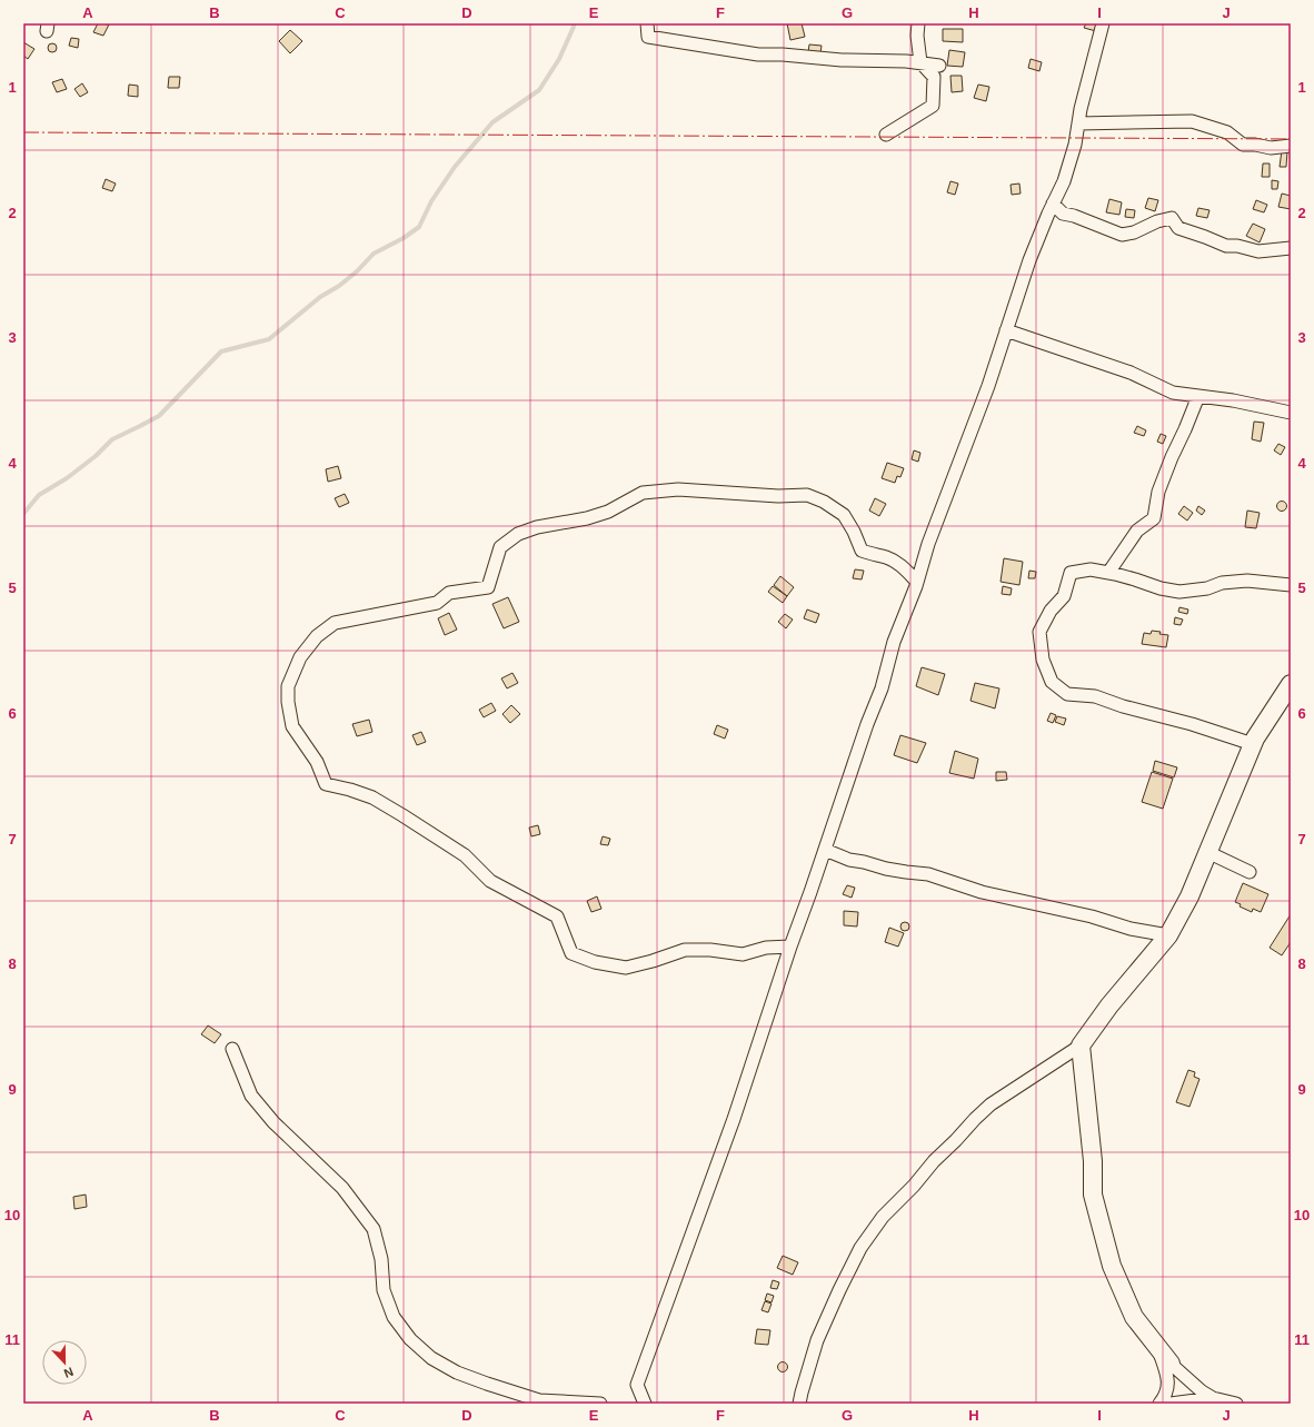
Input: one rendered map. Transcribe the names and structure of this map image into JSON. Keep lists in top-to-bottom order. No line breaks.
{"north":"bottom","grid":{"columns":["A","B","C","D","E","F","G","H","I","J"],"rows":["1","2","3","4","5","6","7","8","9","10","11"]}}
